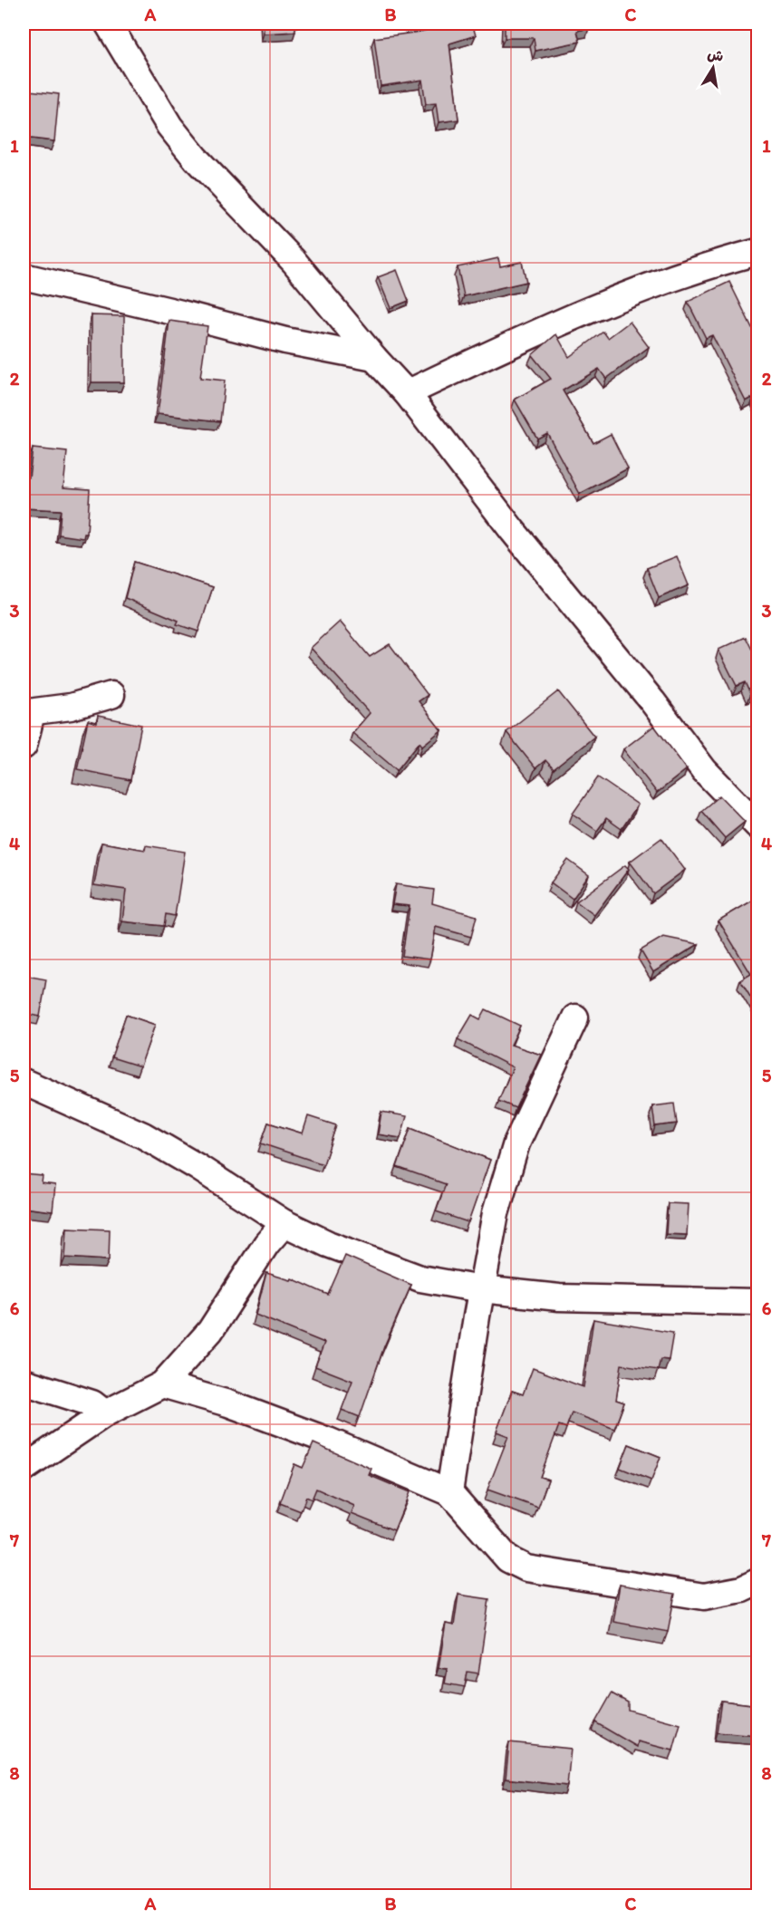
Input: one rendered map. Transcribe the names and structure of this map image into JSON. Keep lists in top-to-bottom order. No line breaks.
{"north":"top","grid":{"columns":["A","B","C"],"rows":["1","2","3","4","5","6","7","8"]}}
